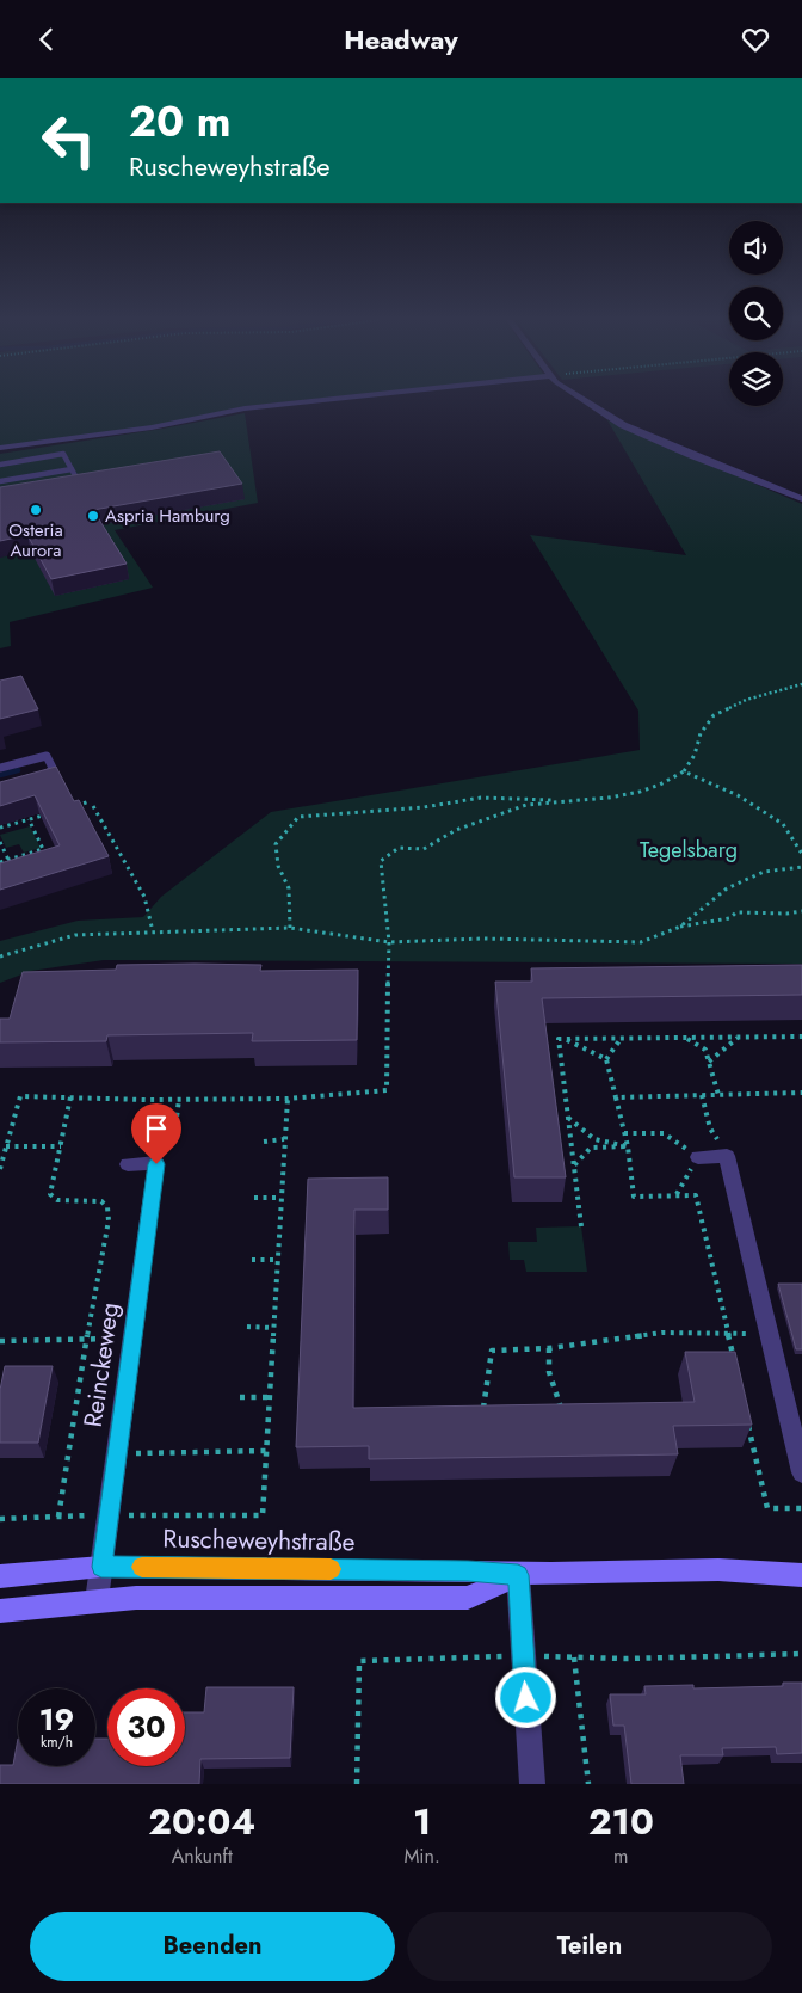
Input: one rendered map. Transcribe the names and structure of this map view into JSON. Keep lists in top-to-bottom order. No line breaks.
{"streets":{"street":["Reinckeweg","Ruscheweyhstraße"]},"crossings":[["Reinckeweg","Ruscheweyhstraße"]],"parks":["Tegelsbarg"],"places":["Osteria Aurora","Aspria Hamburg"],"page":{"header":"Headway","turn":["20 m","Ruscheweyhstraße"],"speed":"19 km/h","limit":"30","eta":["20:04","Ankunft","1","Min.","210","m"],"buttons":["Beenden","Teilen"]}}
